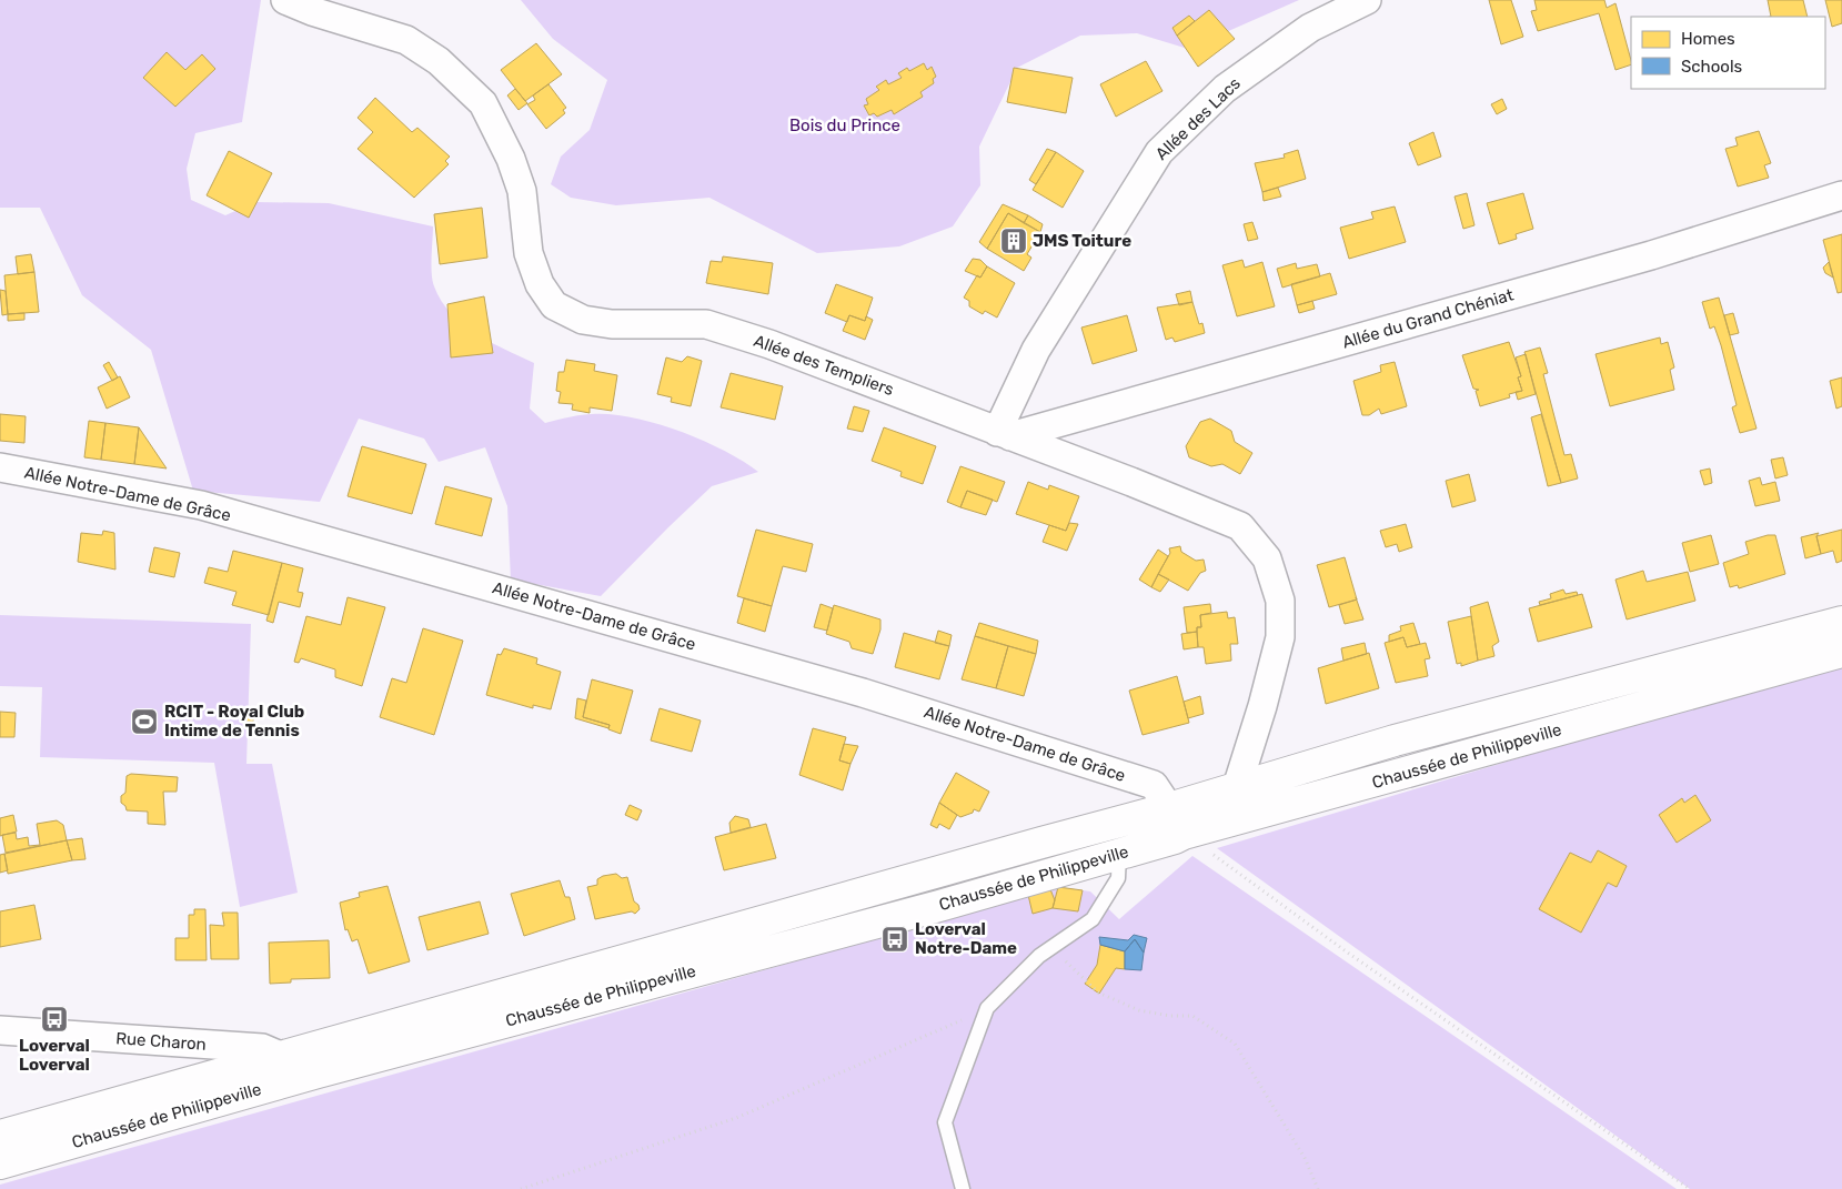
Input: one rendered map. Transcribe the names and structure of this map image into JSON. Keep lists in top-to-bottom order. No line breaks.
{"streets":{"main road":["Chaussée de Philippeville"],"street":["Allée des Lacs","Allée du Grand Chéniat","Allée des Templiers","Allée Notre-Dame de Grâce","Rue Charon"]},"crossings":[["Allée des Lacs","Allée du Grand Chéniat"],["Allée des Lacs","Allée des Templiers"],["Allée du Grand Chéniat","Allée des Templiers"],["Allée des Templiers","Chaussée de Philippeville"],["Allée Notre-Dame de Grâce","Chaussée de Philippeville"],["Chaussée de Philippeville","Rue Charon"]],"parks":["Bois du Prince"],"places":{"building":["JMS Toiture"],"sports":["RCIT - Royal Club Intime de Tennis"],"bus stop":["Loverval Notre-Dame","Loverval Loverval"]},"legend":["Homes","Schools"]}
